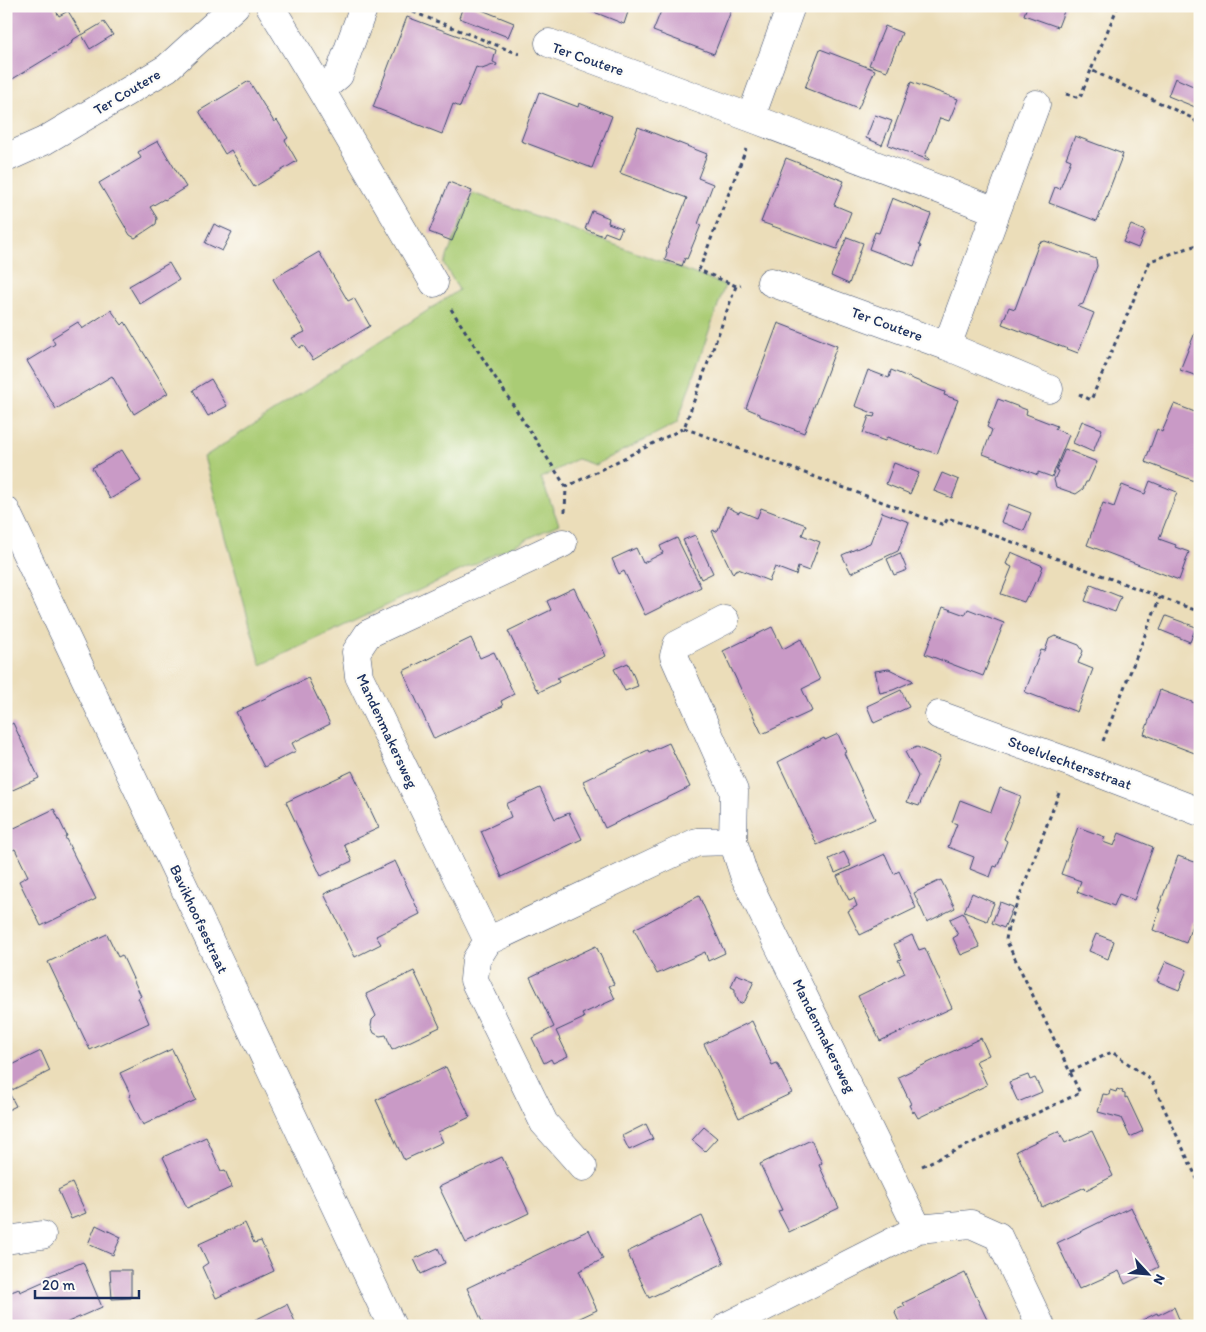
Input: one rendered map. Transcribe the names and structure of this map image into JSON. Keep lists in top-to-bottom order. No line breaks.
{"streets":{"street":["Ter Coutere","Mandenmakersweg","Stoelvlechtersstraat","Bavikhoofsestraat"]},"scale_bar":"20 m","north":"bottom right"}
